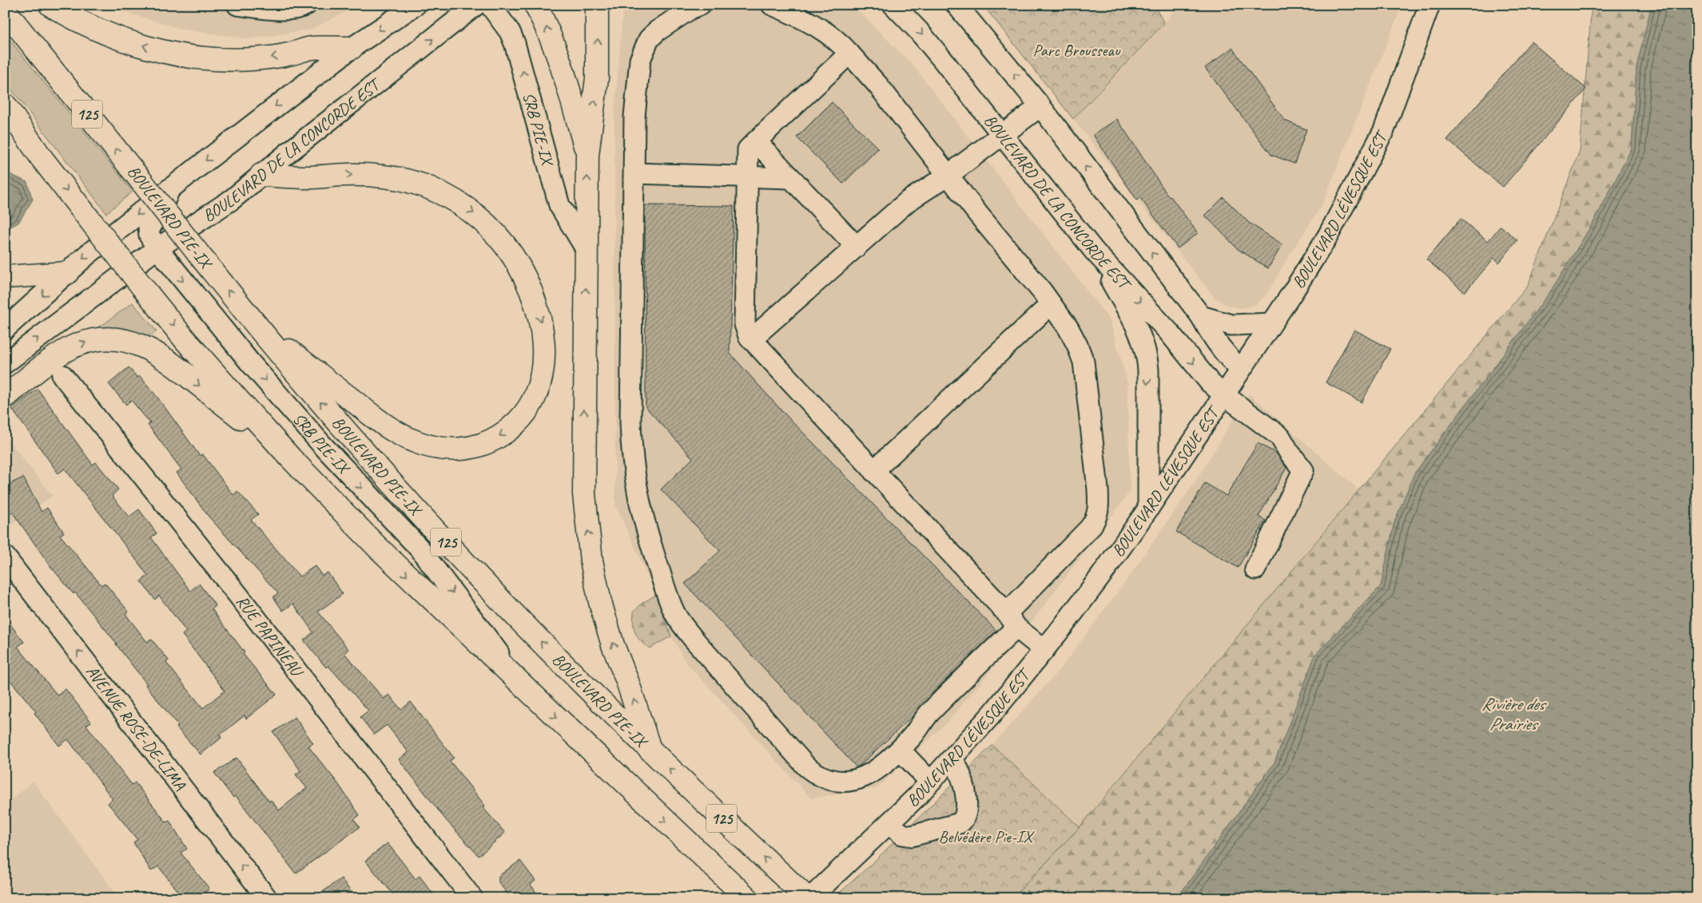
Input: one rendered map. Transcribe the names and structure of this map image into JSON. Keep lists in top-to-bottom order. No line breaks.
{"streets":{"highway":["125","BOULEVARD PIE-IX"],"street":["SRB PIE-IX","BOULEVARD DE LA CONCORDE EST","BOULEVARD LÉVESQUE EST","RUE PAPINEAU","AVENUE ROSE-DE-LIMA"]},"crossings":[["125","SRB PIE-IX"],["SRB PIE-IX","BOULEVARD DE LA CONCORDE EST"],["BOULEVARD DE LA CONCORDE EST","BOULEVARD LÉVESQUE EST"]],"one_way":["AVENUE ROSE-DE-LIMA"],"water":["Rivière des Prairies"],"parks":["Parc Brousseau","Belvédère Pie-IX"]}
